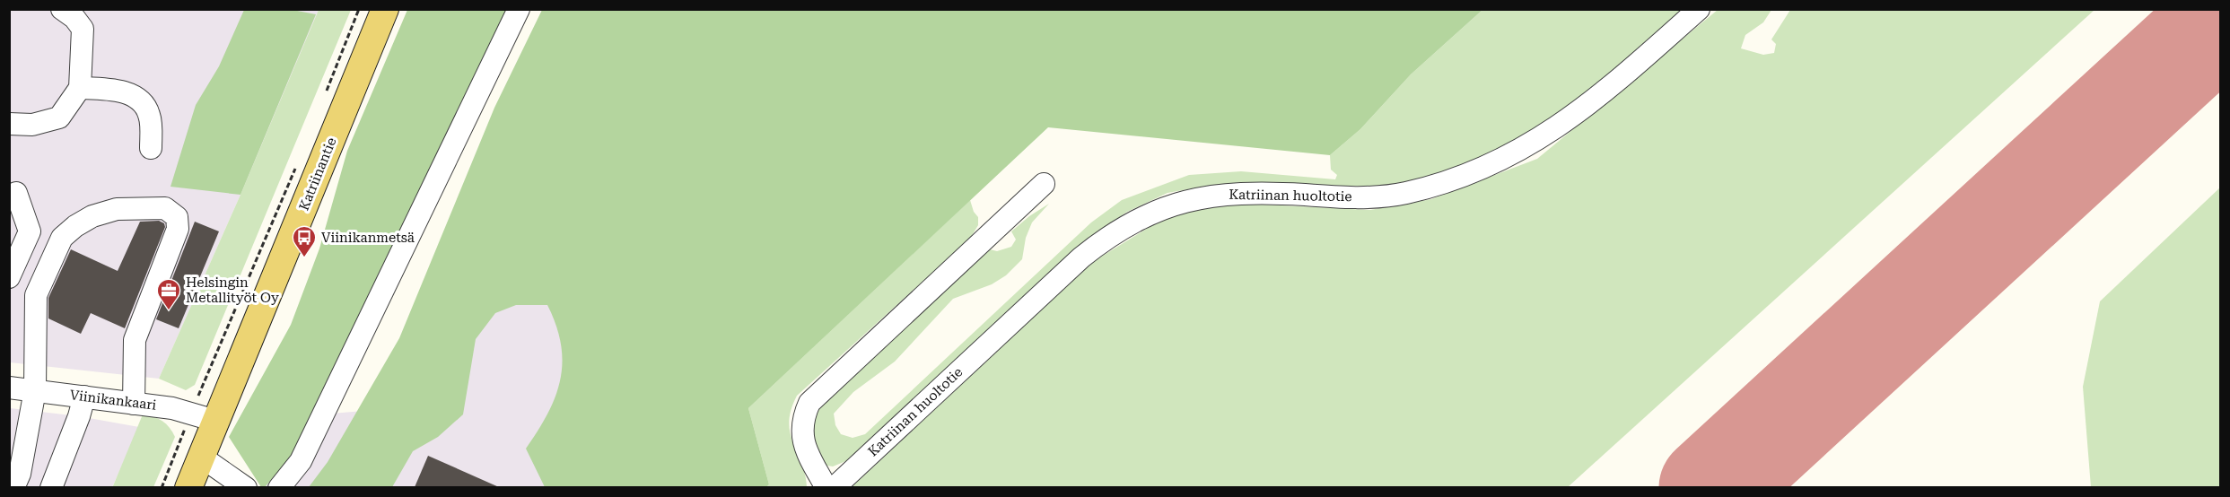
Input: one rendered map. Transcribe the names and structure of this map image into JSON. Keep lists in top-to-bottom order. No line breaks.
{"streets":{"main road":["Katriinantie"],"street":["Katriinan huoltotie","Viinikankaari"]},"crossings":[["Katriinantie","Viinikankaari"]],"places":{"bus stop":["Viinikanmetsä"],"office":["Helsingin Metallityöt Oy"]}}
